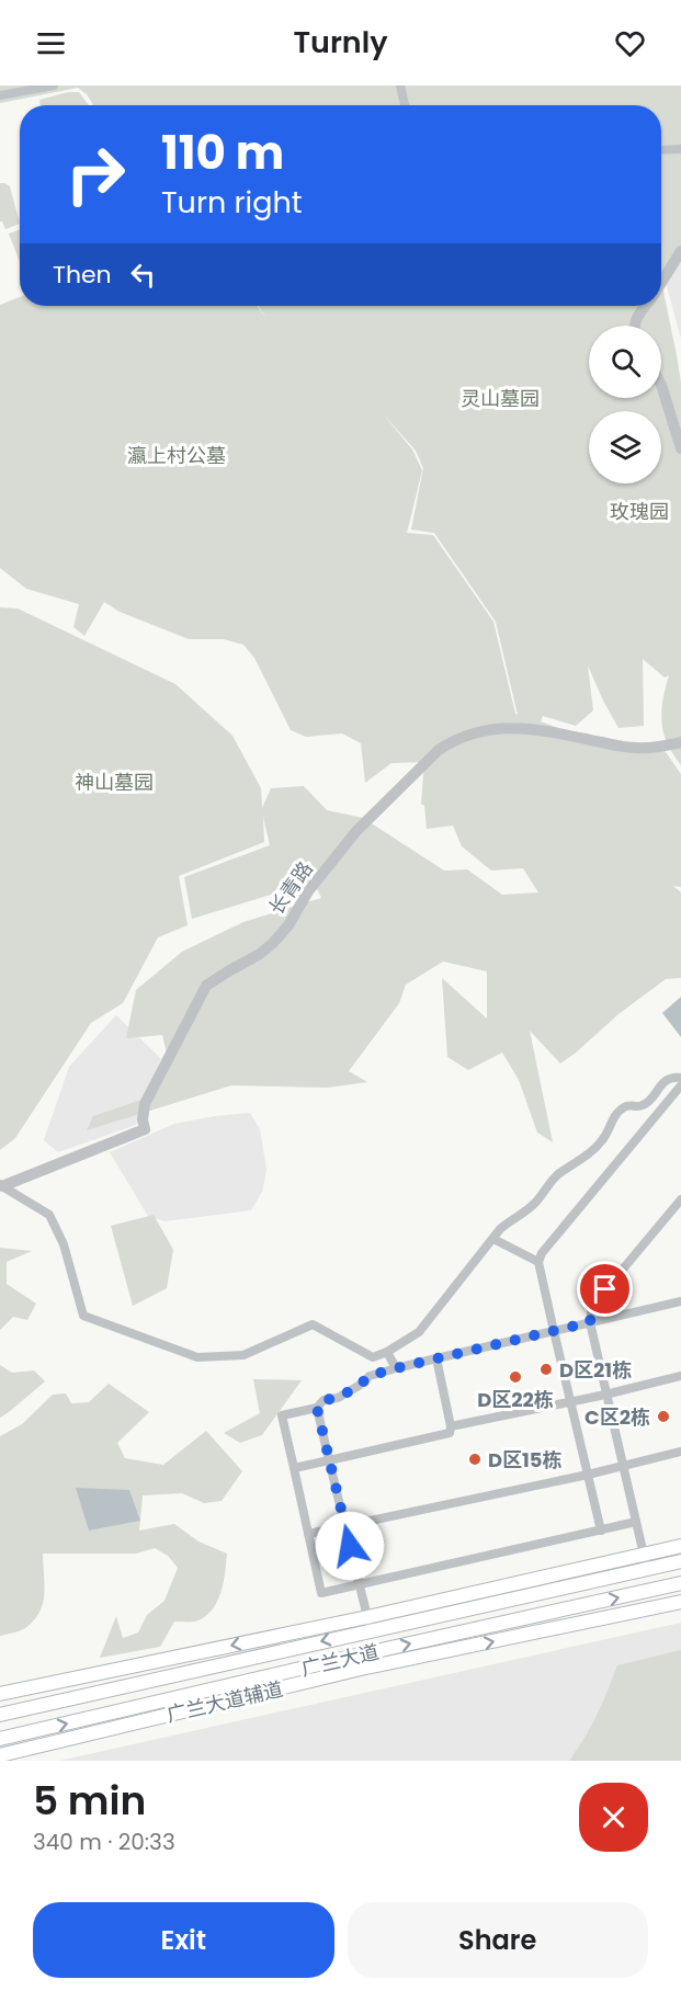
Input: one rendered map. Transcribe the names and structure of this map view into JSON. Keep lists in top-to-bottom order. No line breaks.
{"streets":{"main road":["广兰大道","广兰大道辅道"],"street":["长青路"]},"parks":["灵山墓园","瀛上村公墓","玫瑰园","神山墓园"],"places":["D区21栋","D区22栋","C区2栋","D区15栋"],"page":{"header":"Turnly","turn":["110 m","Turn right"],"then":"Then","heading":["5 min","340 m · 20:33"],"buttons":["Exit","Share"]}}
